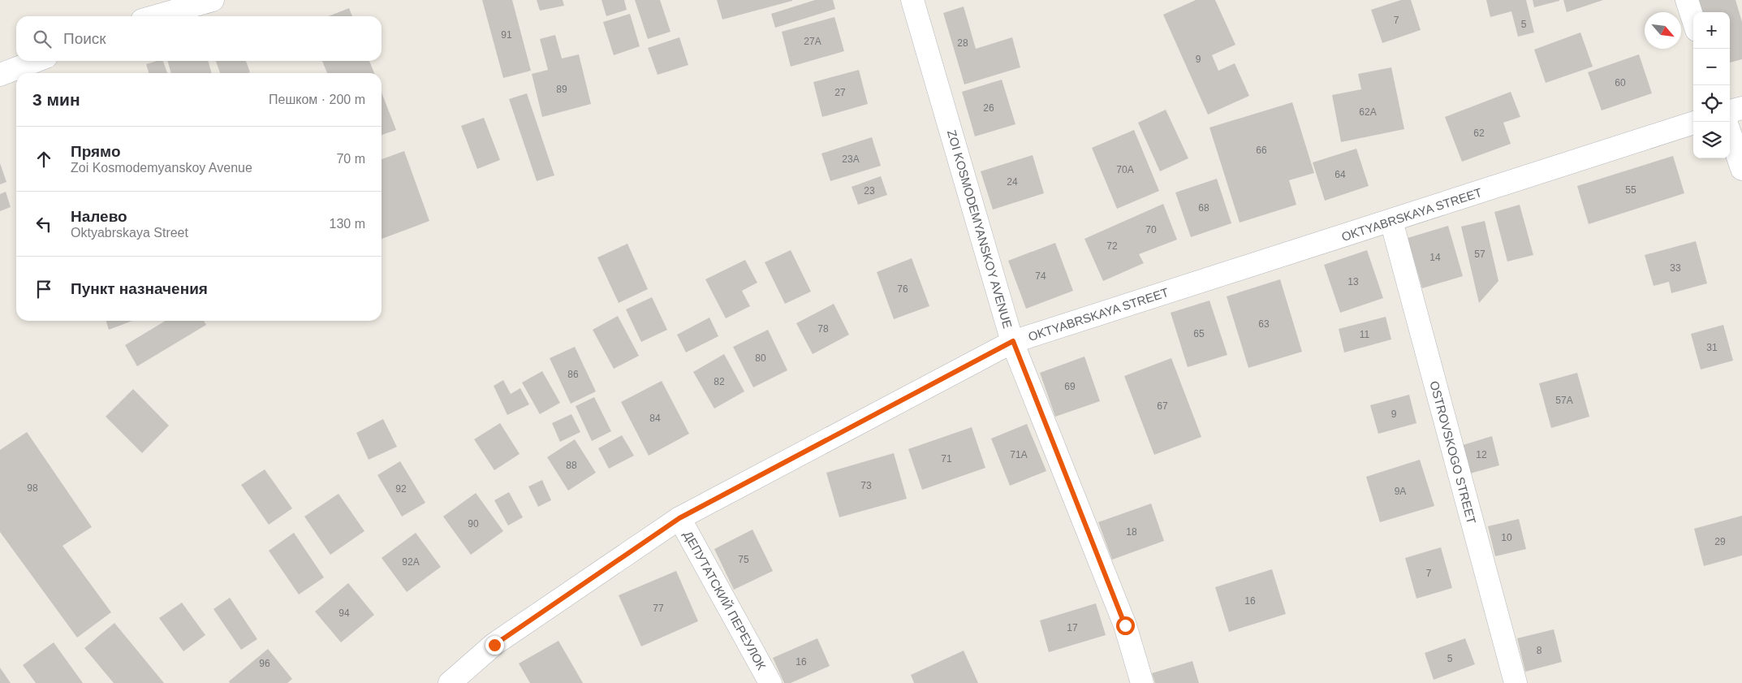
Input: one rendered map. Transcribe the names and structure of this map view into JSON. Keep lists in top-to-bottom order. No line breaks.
{"streets":{"street":["OKTYABRSKAYA STREET","ZOI KOSMODEMYANSKOY AVENUE","OSTROVSKOGO STREET","ДЕПУТАТСКИЙ ПЕРЕУЛОК"]},"crossings":[["OKTYABRSKAYA STREET","ZOI KOSMODEMYANSKOY AVENUE"],["OKTYABRSKAYA STREET","OSTROVSKOGO STREET"],["OKTYABRSKAYA STREET","ДЕПУТАТСКИЙ ПЕРЕУЛОК"]],"house_numbers":["7","5","91","27А","28","9","60","89","27","26","62А","62","66","23А","70А","64","24","55","23","68","70","72","57","14","33","74","13","76","63","78","65","11","31","80","86","82","69","57А","67","9","84","71А","12","71","88","73","98","92","9А","90","18","10","29","75","92А","7","16","77","94","17","8","5","16","96"],"north":"bottom right","page":{"map_buttons":["+","−"],"search":"Поиск","heading":["3 мин","Пешком · 200 m"],"list":[["Прямо","Zoi Kosmodemyanskoy Avenue","70 m"],["Налево","Oktyabrskaya Street","130 m"],"Пункт назначения"]}}
